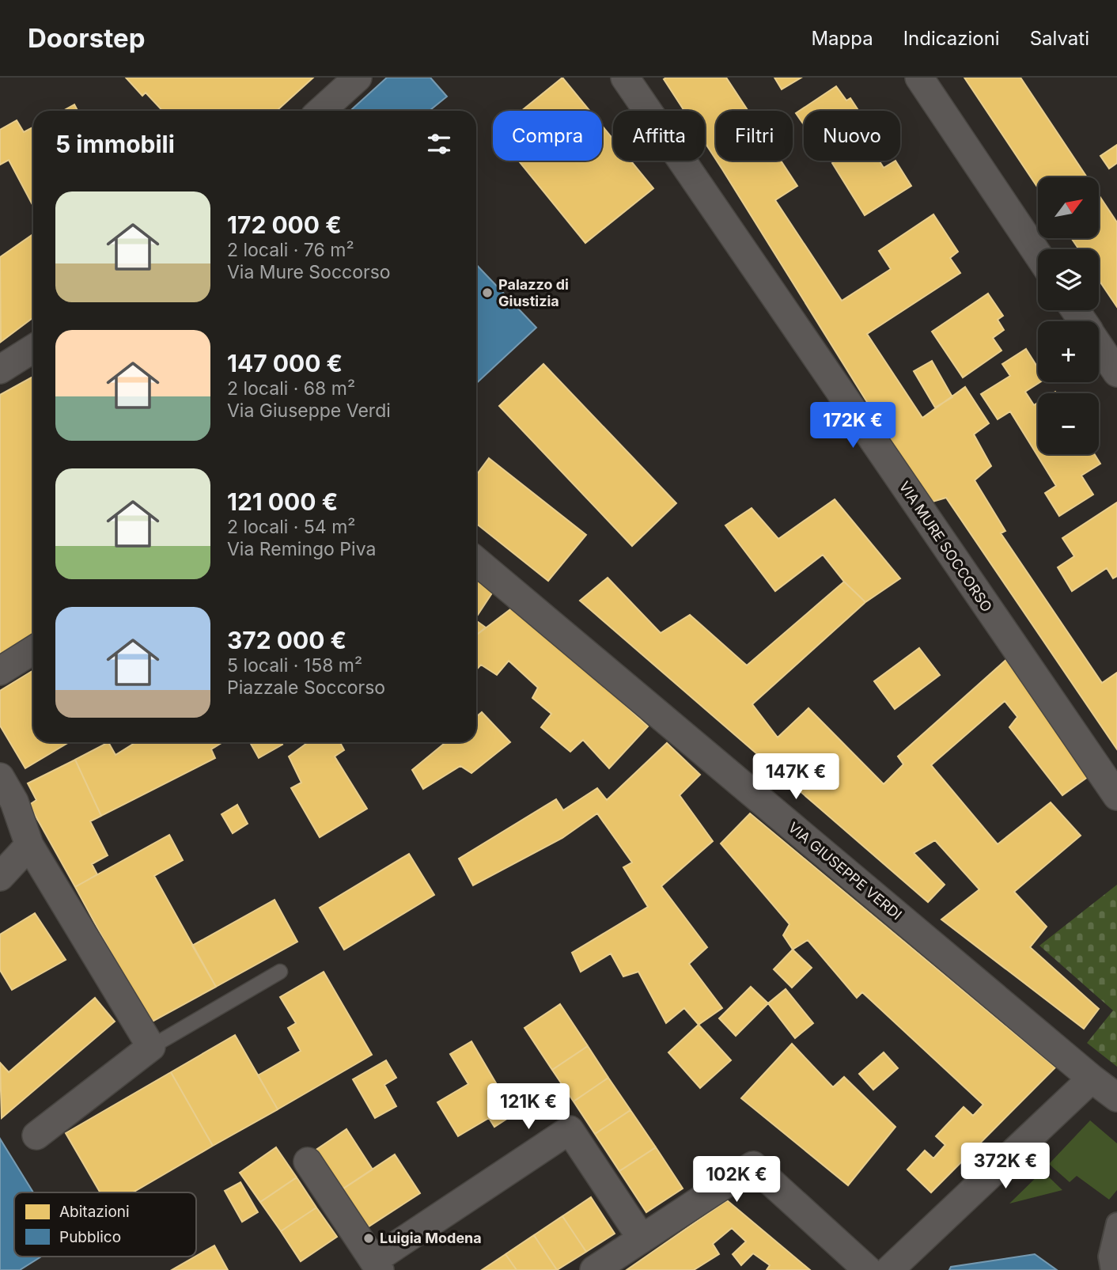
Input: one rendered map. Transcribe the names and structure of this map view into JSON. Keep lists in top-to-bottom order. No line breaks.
{"streets":{"street":["VIA MURE SOCCORSO","VIA GIUSEPPE VERDI"]},"places":["Palazzo di Giustizia","Luigia Modena"],"legend":["Abitazioni","Pubblico"],"north":"top right","page":{"header":"Doorstep","nav":["Mappa","Indicazioni","Salvati"],"chip":["Compra","Affitta","Filtri","Nuovo"],"heading":"5 immobili","map_buttons":["+","−"],"list":[{"name":"172 000 €","note":"2 locali · 76 m² · Via Mure Soccorso"},{"name":"147 000 €","note":"2 locali · 68 m² · Via Giuseppe Verdi"},{"name":"121 000 €","note":"2 locali · 54 m² · Via Remingo Piva"},{"name":"372 000 €","note":"5 locali · 158 m² · Piazzale Soccorso"}],"price":["172K €","147K €","121K €","372K €","102K €"]}}
